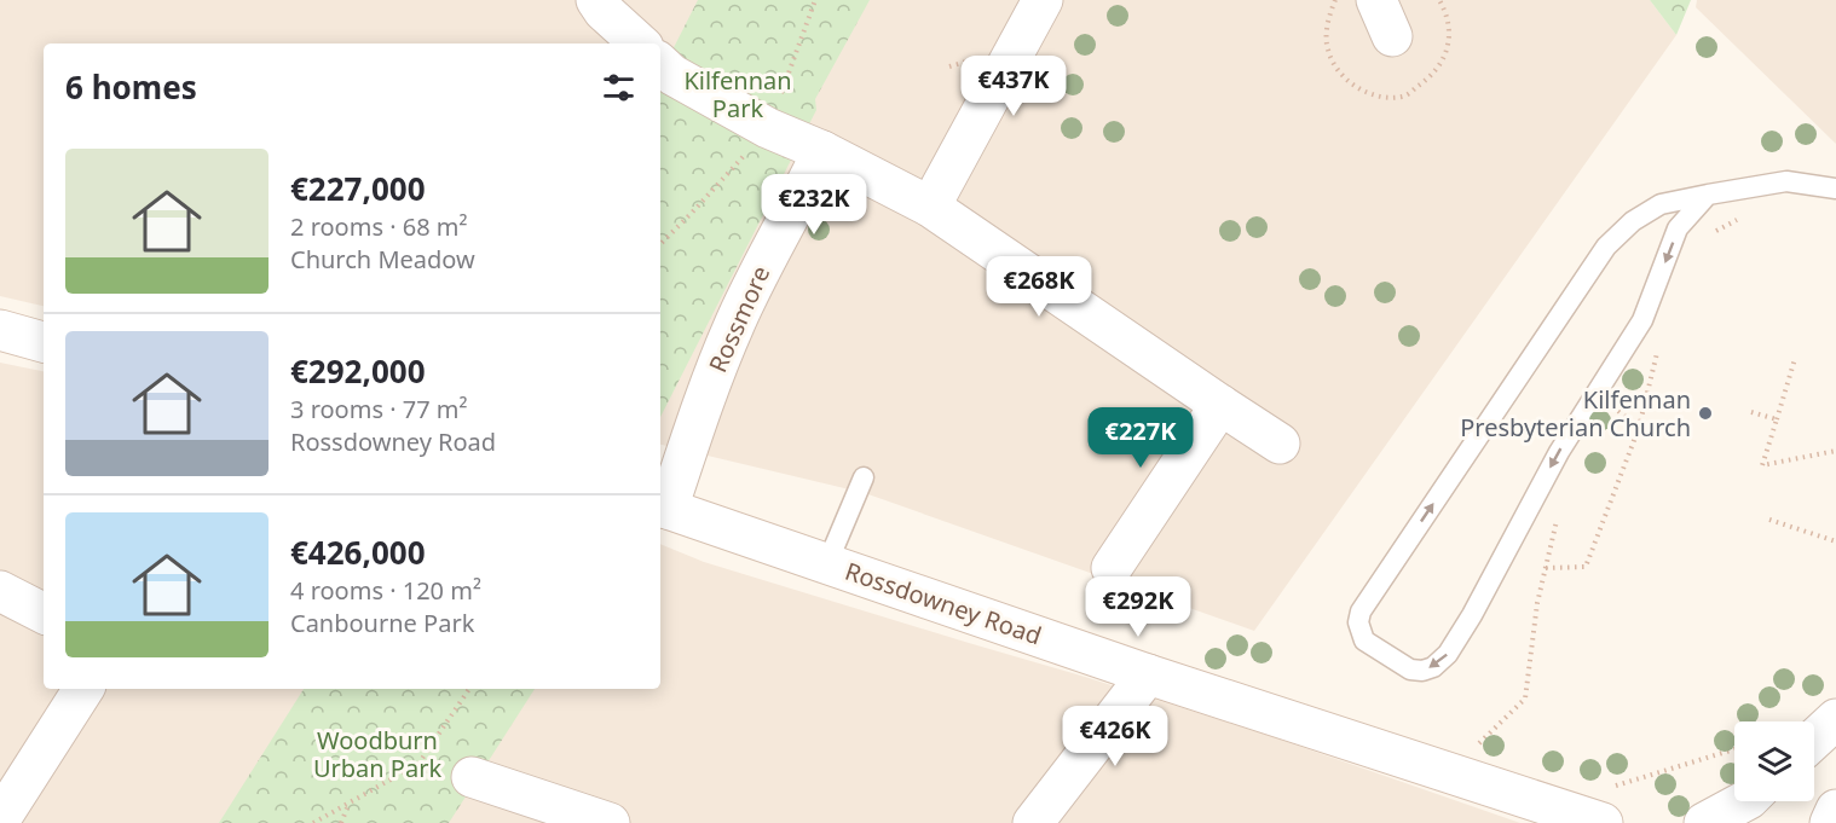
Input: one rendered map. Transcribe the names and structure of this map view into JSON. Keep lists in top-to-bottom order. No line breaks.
{"streets":{"street":["Rossmore","Rossdowney Road"]},"crossings":[["Rossmore","Rossdowney Road"]],"parks":["Kilfennan Park","Woodburn Urban Park"],"places":["Kilfennan Presbyterian Church"],"page":{"heading":"6 homes","price":["€437K","€232K","€268K","€227K","€292K","€426K"],"list":[{"name":"€227,000","note":"2 rooms · 68 m² · Church Meadow"},{"name":"€292,000","note":"3 rooms · 77 m² · Rossdowney Road"},{"name":"€426,000","note":"4 rooms · 120 m² · Canbourne Park"}]}}
